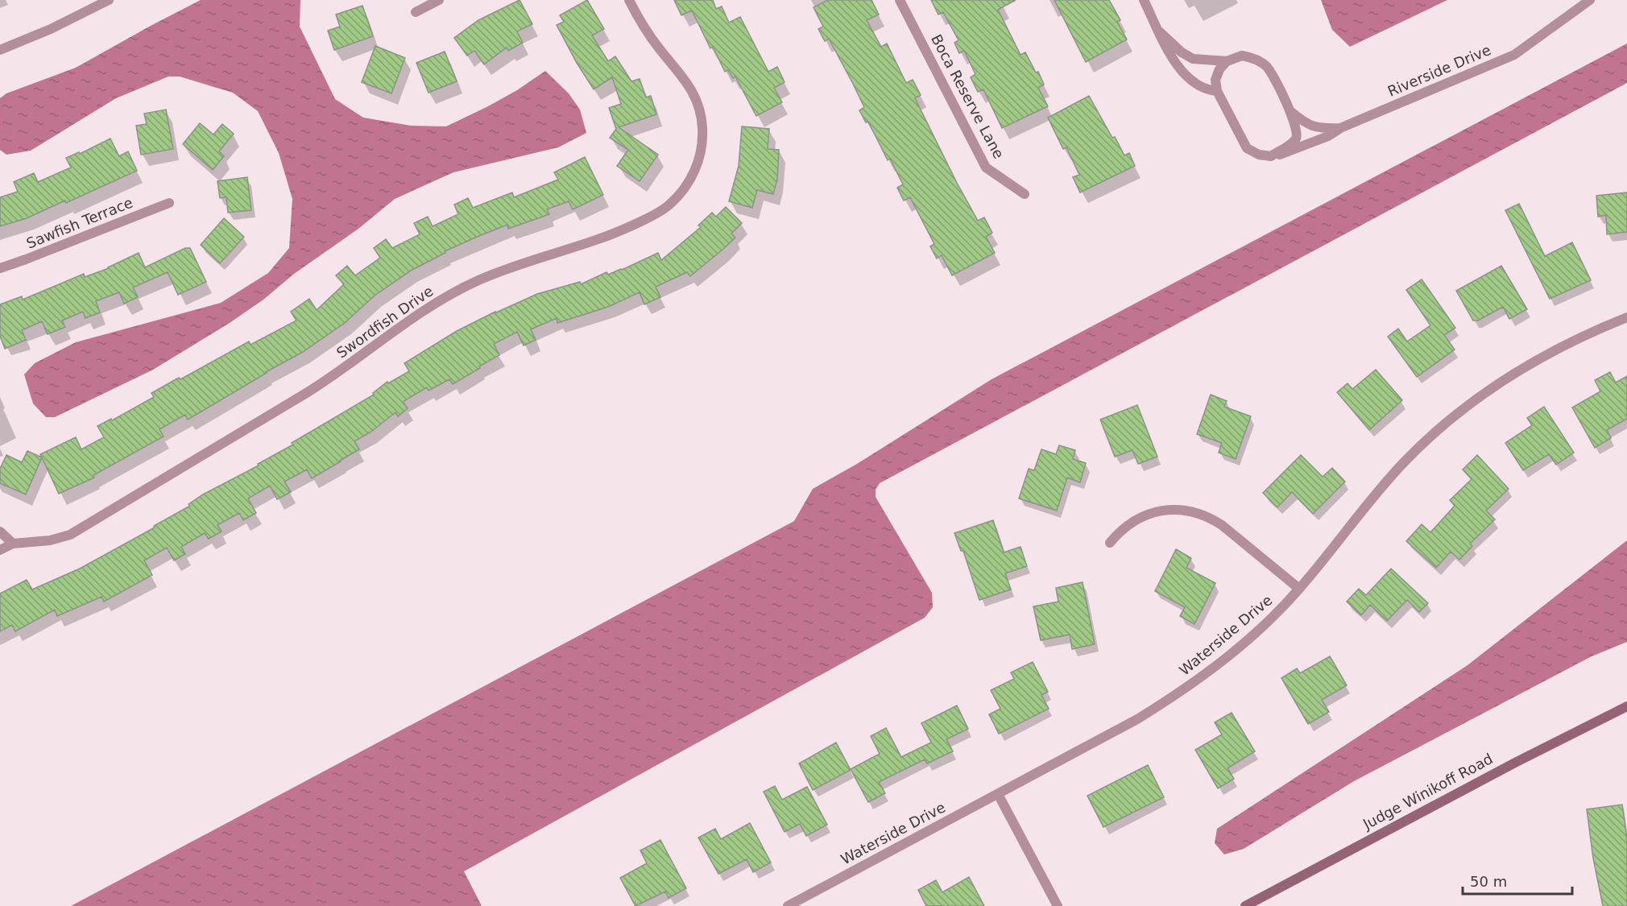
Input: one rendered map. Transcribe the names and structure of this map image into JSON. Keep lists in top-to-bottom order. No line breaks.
{"streets":{"street":["Riverside Drive","Boca Reserve Lane","Sawfish Terrace","Swordfish Drive","Waterside Drive","Judge Winikoff Road"]},"scale_bar":"50 m"}
